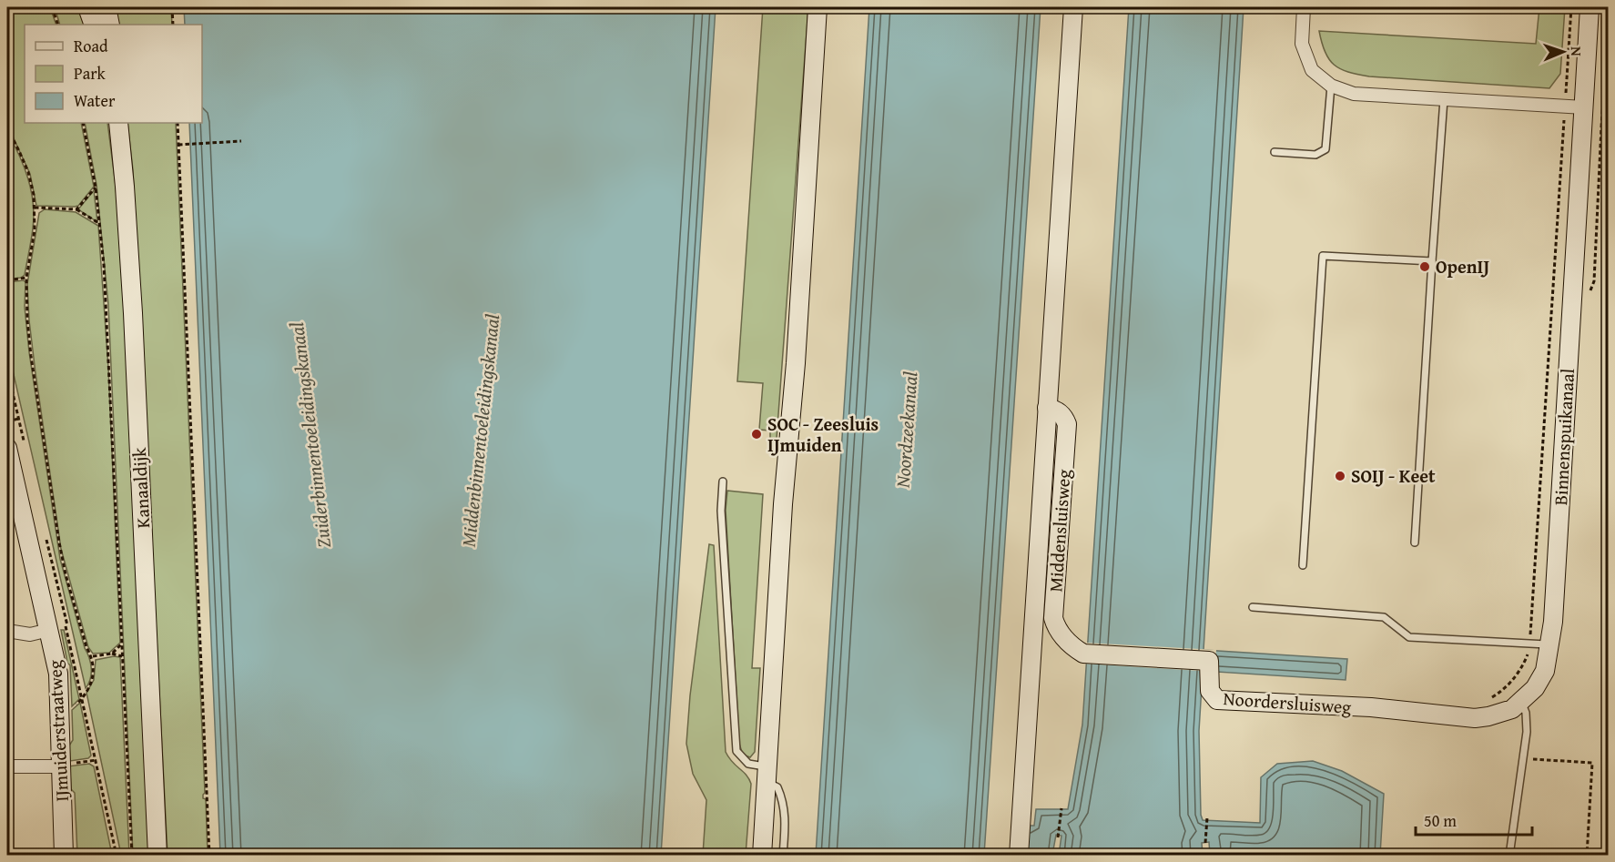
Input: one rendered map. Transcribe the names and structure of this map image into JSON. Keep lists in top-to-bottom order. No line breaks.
{"streets":{"street":["Binnenspuikanaal","Kanaaldijk","Middensluisweg","Noordersluisweg","IJmuiderstraatweg"]},"crossings":[["Binnenspuikanaal","Noordersluisweg"],["Middensluisweg","Noordersluisweg"]],"water":["Noordzeekanaal","Middenbinnentoeleidingskanaal","Zuiderbinnentoeleidingskanaal"],"places":["OpenIJ","SOC - Zeesluis IJmuiden","SOIJ - Keet"],"legend":["Road","Park","Water"],"scale_bar":"50 m","north":"right"}
